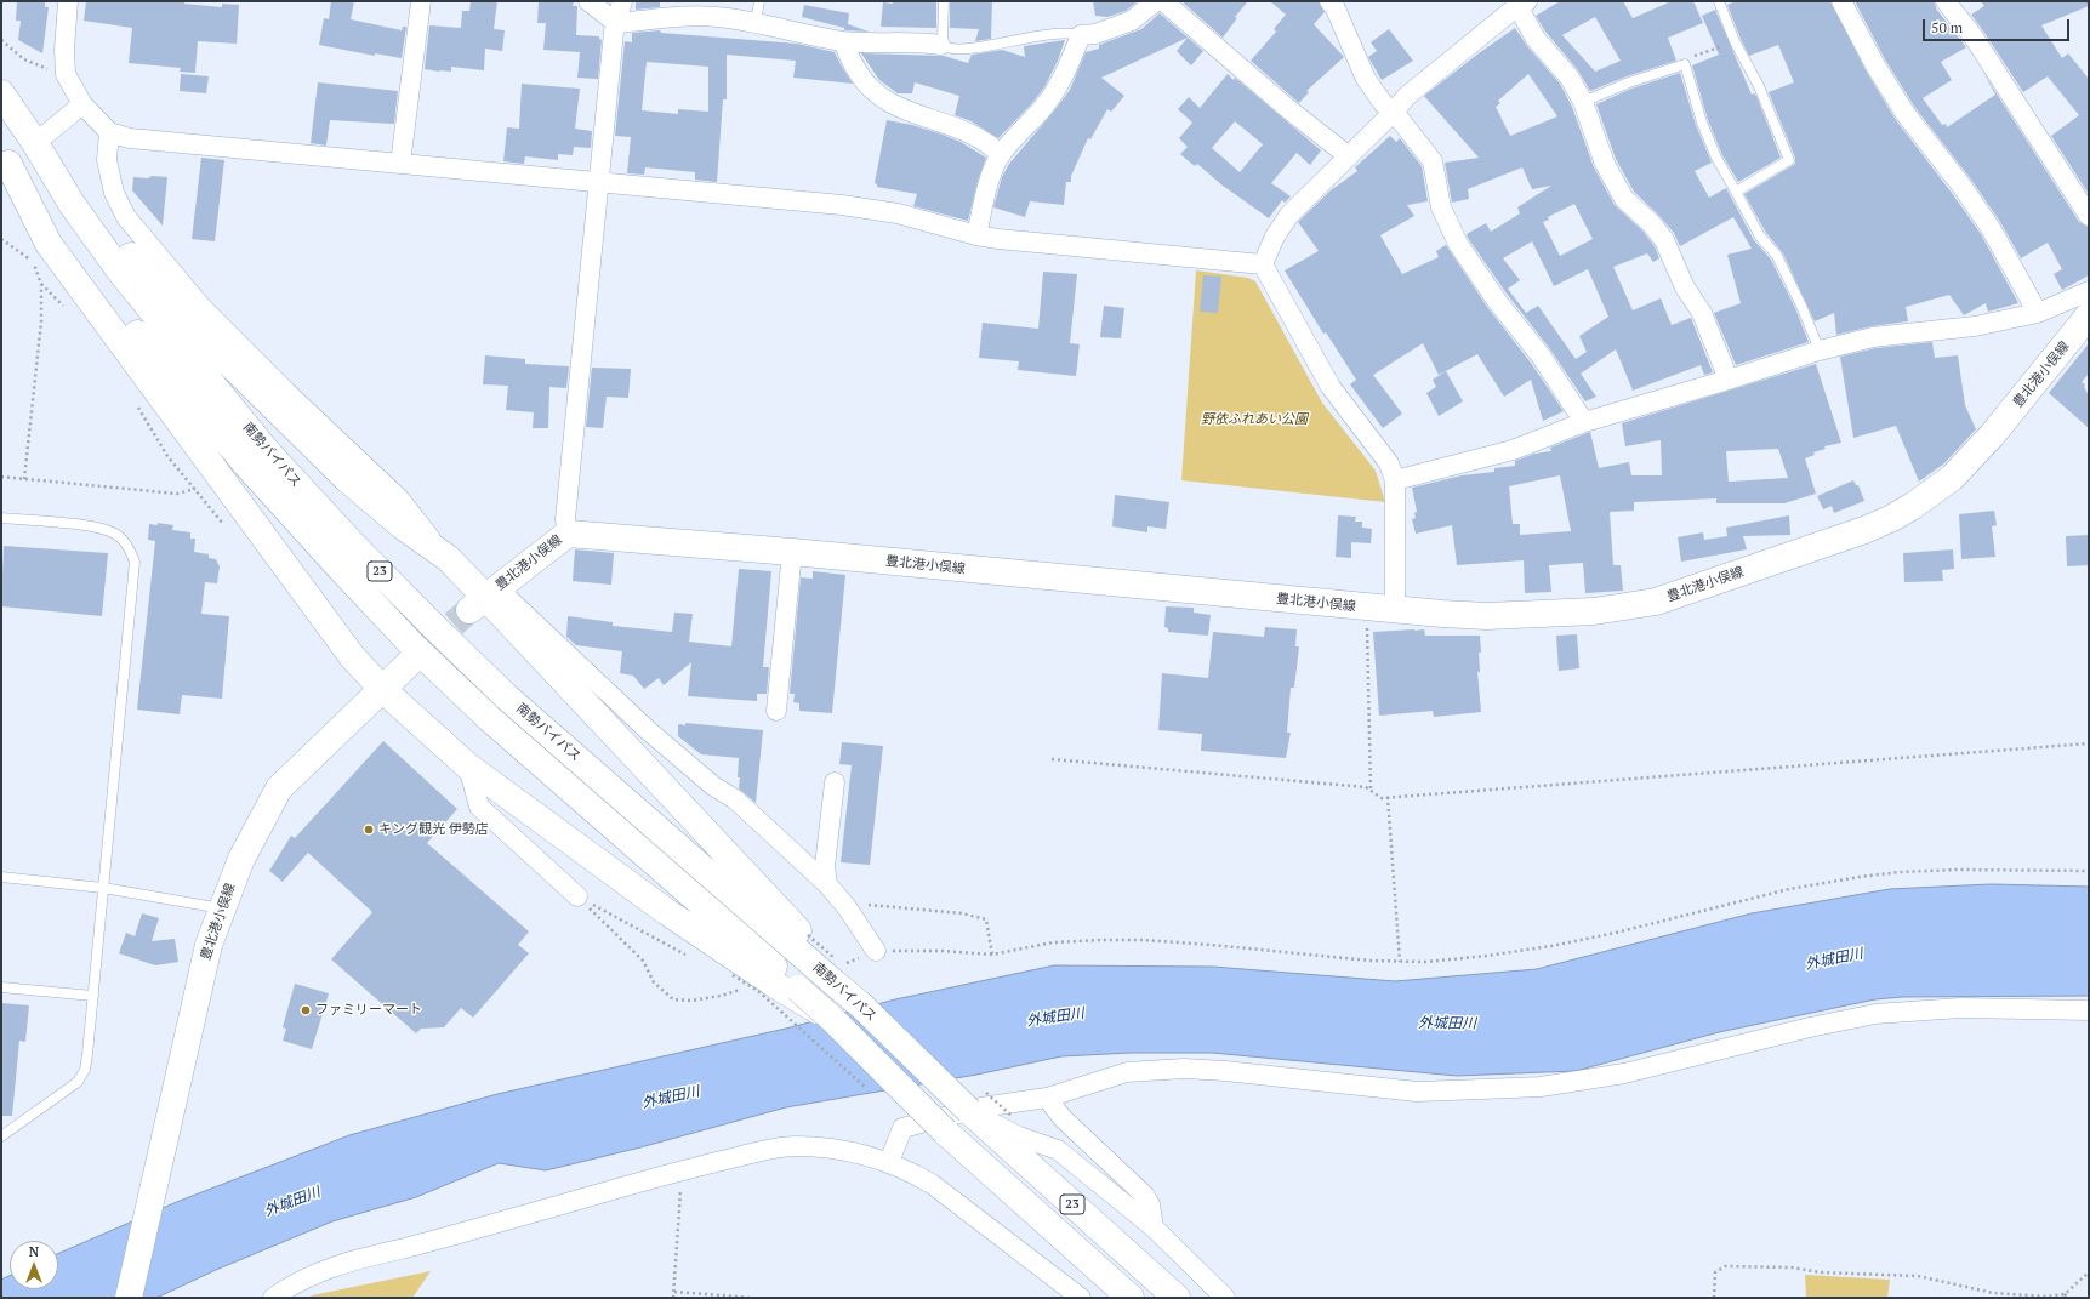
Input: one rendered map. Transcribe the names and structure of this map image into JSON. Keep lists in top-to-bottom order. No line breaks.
{"streets":{"main road":["豊北港小俣線","南勢バイパス","23"]},"water":["外城田川"],"parks":["野依ふれあい公園"],"places":["キング観光 伊勢店","ファミリーマート"],"scale_bar":"50 m","north":"top"}
